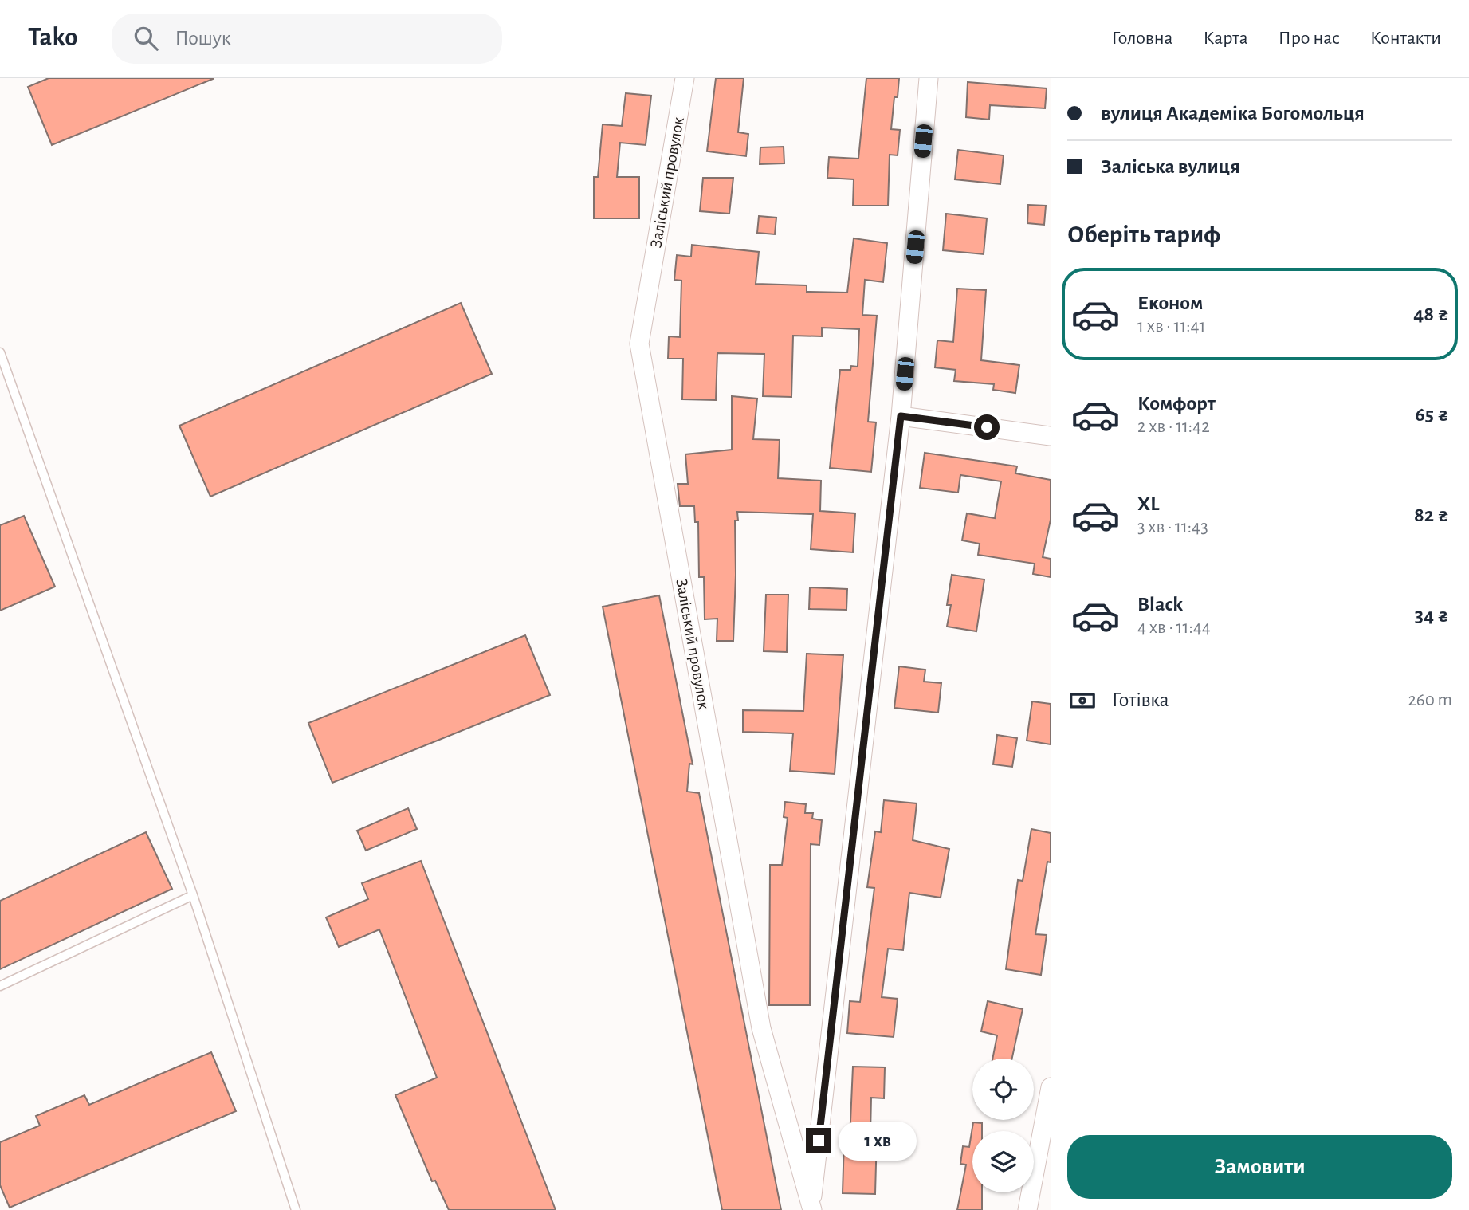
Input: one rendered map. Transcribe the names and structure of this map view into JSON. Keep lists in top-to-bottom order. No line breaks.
{"streets":{"street":["Заліський провулок"]},"page":{"header":"Tako","search":"Пошук","nav":["Головна","Карта","Про нас","Контакти"],"banner":["вулиця Академіка Богомольця","Заліська вулиця"],"heading":"Оберіть тариф","list":[{"name":"Економ","note":"1 хв · 11:41","value":"48 ₴"},{"name":"Комфорт","note":"2 хв · 11:42","value":"65 ₴"},{"name":"XL","note":"3 хв · 11:43","value":"82 ₴"},{"name":"Black","note":"4 хв · 11:44","value":"34 ₴"}],"pay":["Готівка","260 m"],"bubble":"1 хв","buttons":"Замовити"}}
